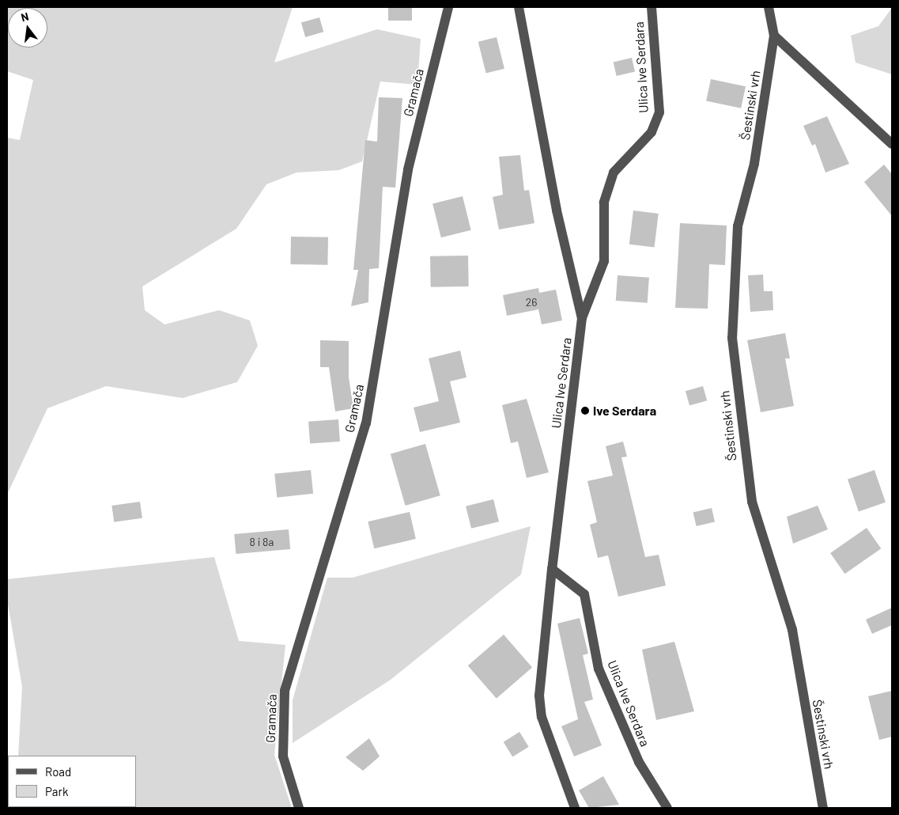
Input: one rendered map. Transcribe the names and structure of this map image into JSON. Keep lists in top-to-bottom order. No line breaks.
{"streets":{"street":["Ulica Ive Serdara","Gramača","Šestinski vrh"]},"places":["Ive Serdara"],"house_numbers":["26","8 i 8a"],"legend":["Road","Park"],"north":"top"}
